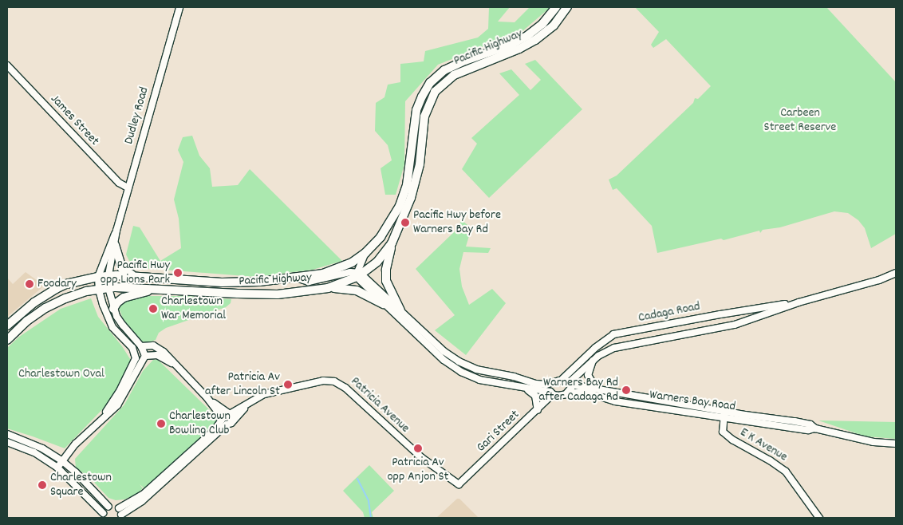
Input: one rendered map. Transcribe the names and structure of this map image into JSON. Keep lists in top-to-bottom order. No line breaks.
{"streets":{"highway":["Pacific Highway"],"street":["Dudley Road","James Street","Cadaga Road","Warners Bay Road","Patricia Avenue","Gari Street","E K Avenue"]},"crossings":[["Pacific Highway","Dudley Road"],["Pacific Highway","Warners Bay Road"],["Dudley Road","James Street"],["Cadaga Road","Warners Bay Road"],["Cadaga Road","Gari Street"],["Warners Bay Road","Gari Street"],["Warners Bay Road","E K Avenue"],["Patricia Avenue","Gari Street"]],"parks":["Carbeen Street Reserve","Charlestown Oval"],"places":["Pacific Hwy before Warners Bay Rd","Pacific Hwy opp Lions Park","Foodary","Charlestown War Memorial","Patricia Av after Lincoln St","Warners Bay Rd after Cadaga Rd","Charlestown Bowling Club","Patricia Av opp Anjon St","Charlestown Square"]}
